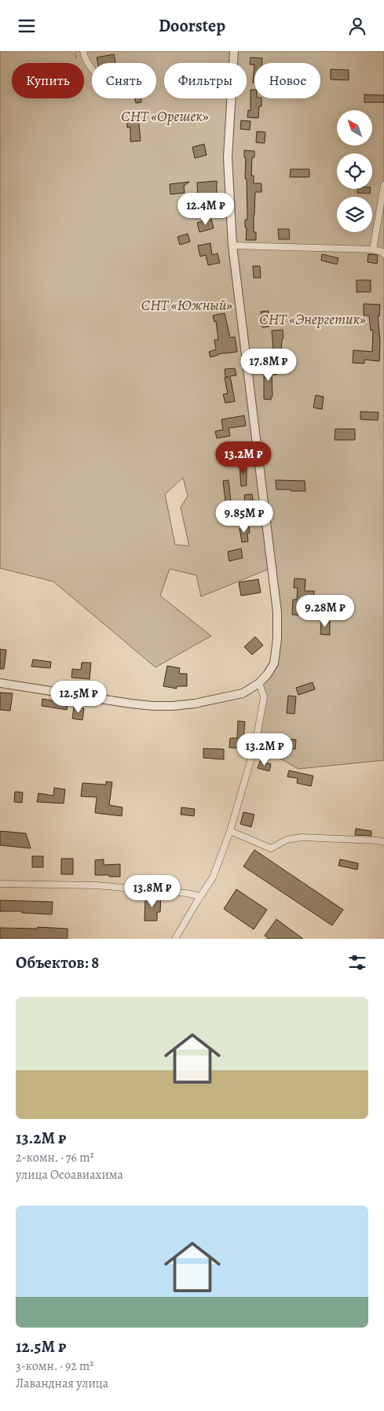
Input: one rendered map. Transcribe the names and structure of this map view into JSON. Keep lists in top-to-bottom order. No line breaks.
{"parks":["СНТ «Орешек»","СНТ «Южный»","СНТ «Энергетик»"],"north":"top left","page":{"header":"Doorstep","chip":["Купить","Снять","Фильтры","Новое"],"price":["12.4M ₽","17.8M ₽","13.2M ₽","9.85M ₽","9.28M ₽","12.5M ₽","13.2M ₽","13.8M ₽"],"heading":"Объектов: 8","list":[{"name":"13.2M ₽","note":"2-комн. · 76 m² · улица Осоавиахима"},{"name":"12.5M ₽","note":"3-комн. · 92 m² · Лавандная улица"}]}}
